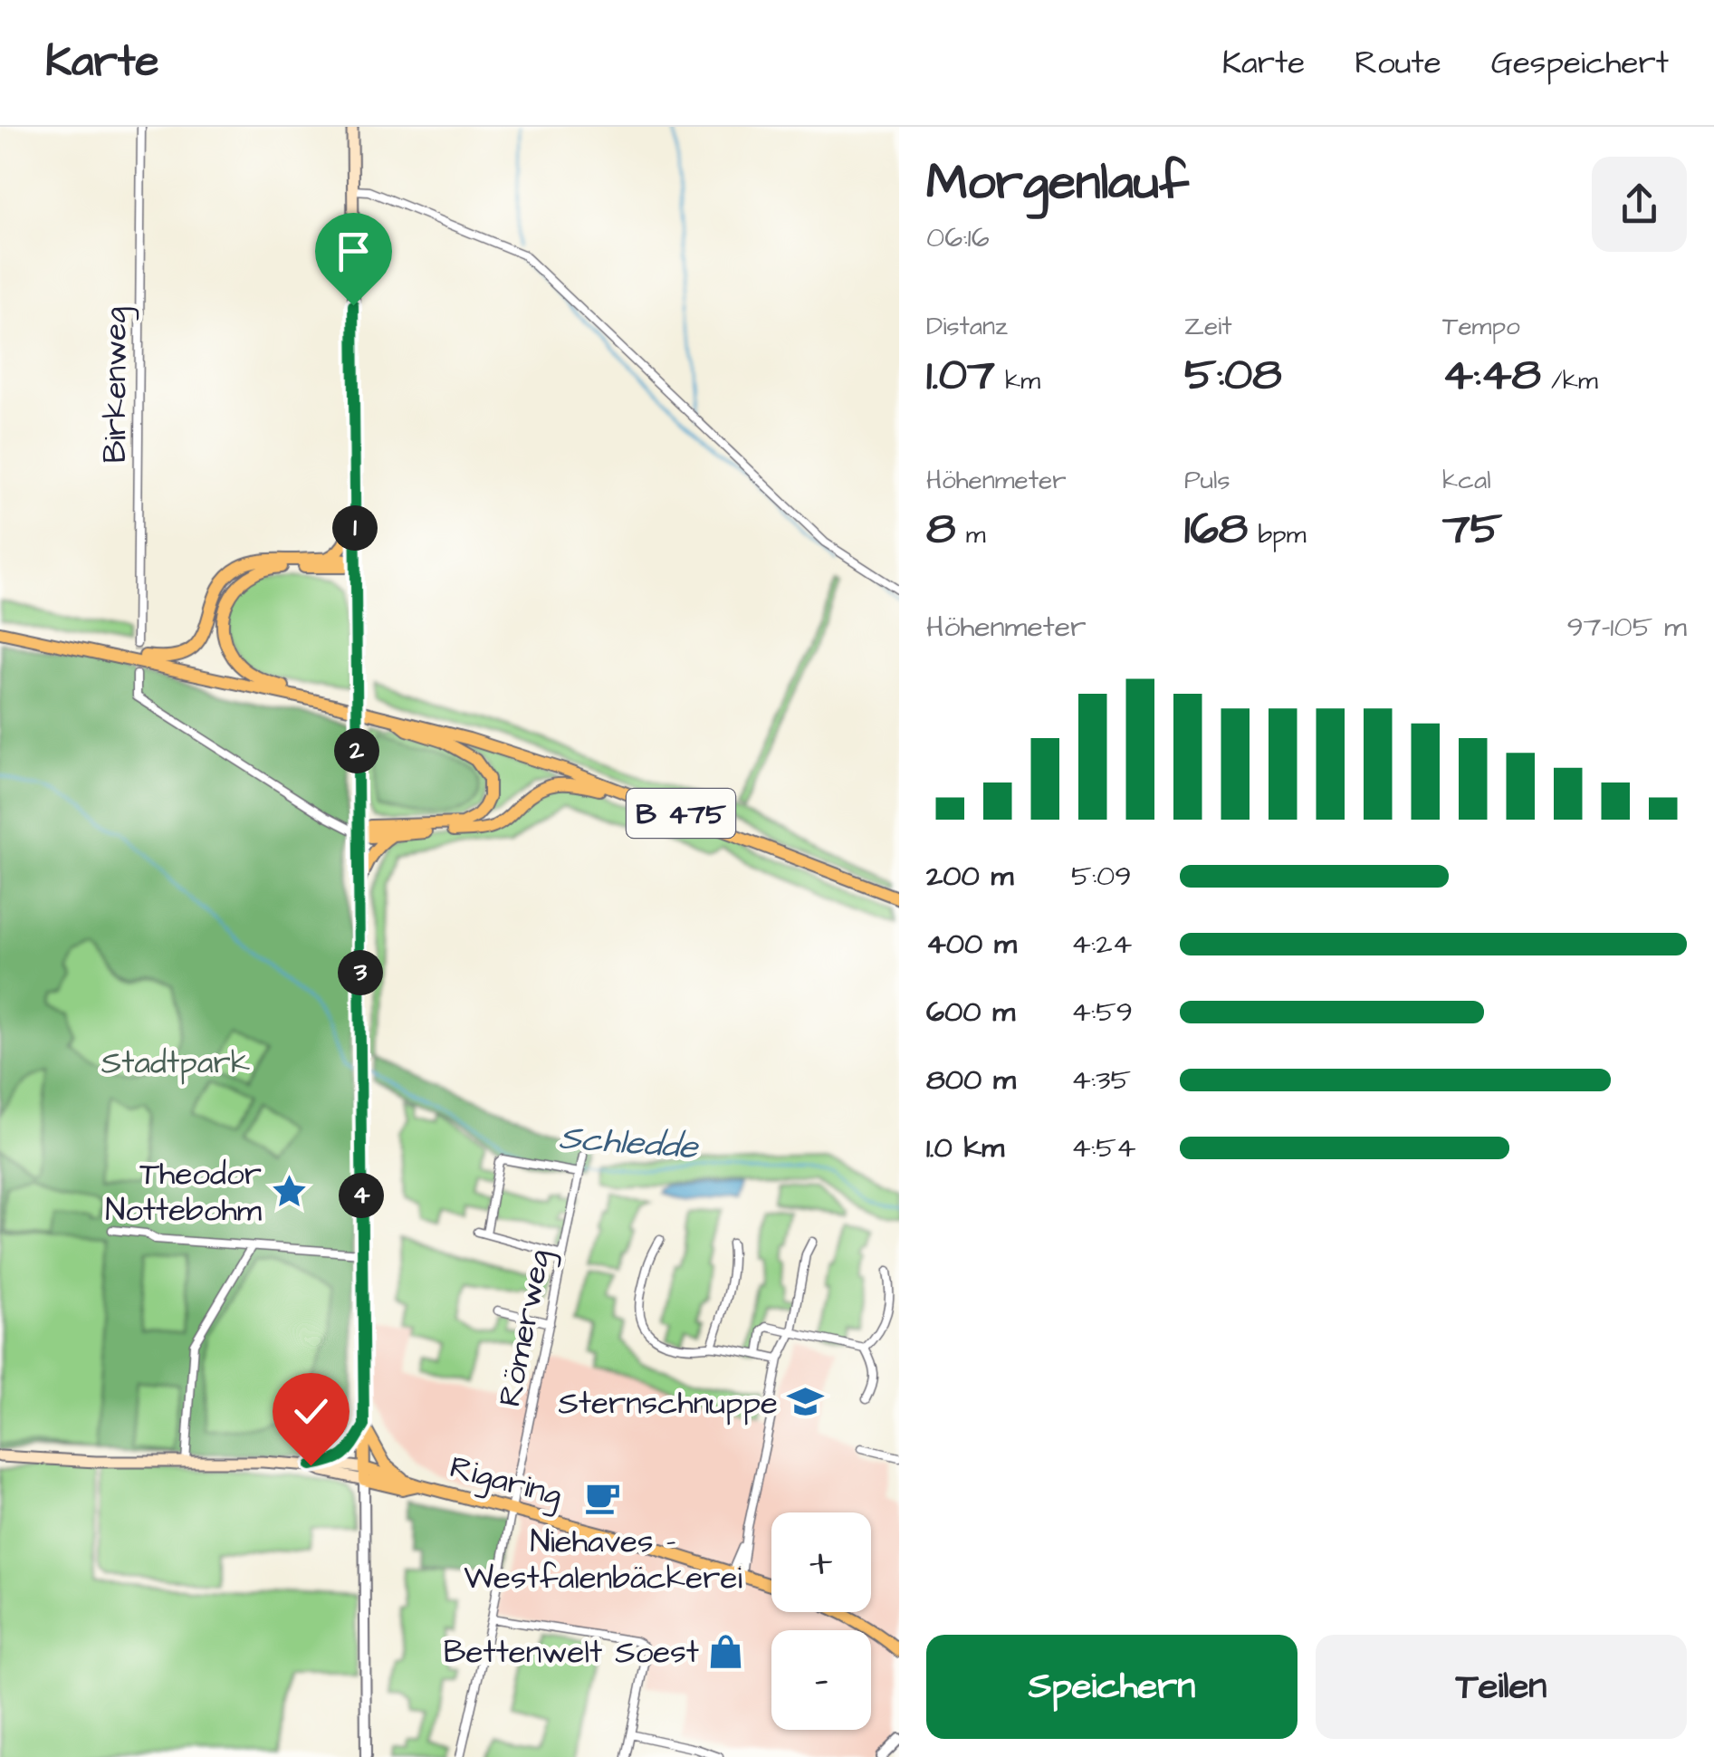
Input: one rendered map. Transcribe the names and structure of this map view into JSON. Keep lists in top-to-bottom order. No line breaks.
{"streets":{"main road":["B 475","Rigaring"],"street":["Birkenweg","Römerweg"]},"crossings":[["Römerweg","Rigaring"]],"water":["Schledde"],"parks":["Stadtpark"],"places":{"place":["Theodor Nottebohm"],"school or university":["Sternschnuppe"],"cafe":["Niehaves - Westfalenbäckerei"],"shop":["Bettenwelt Soest"]},"page":{"header":"Karte","nav":["Karte","Route","Gespeichert"],"heading":["Morgenlauf","06:16"],"stats":[["Distanz","1.07 km"],["Zeit","5:08"],["Tempo","4:48 /km"],["Höhenmeter","8 m"],["Puls","168 bpm"],["kcal","75"]],"pins":["1","2","3","4"],"chart":["Höhenmeter","97–105 m"],"list":[{"name":"200 m","note":"5:09"},{"name":"400 m","note":"4:24"},{"name":"600 m","note":"4:59"},{"name":"800 m","note":"4:35"},{"name":"1.0 km","note":"4:54"}],"map_buttons":["+","−"],"buttons":["Speichern","Teilen"]}}
